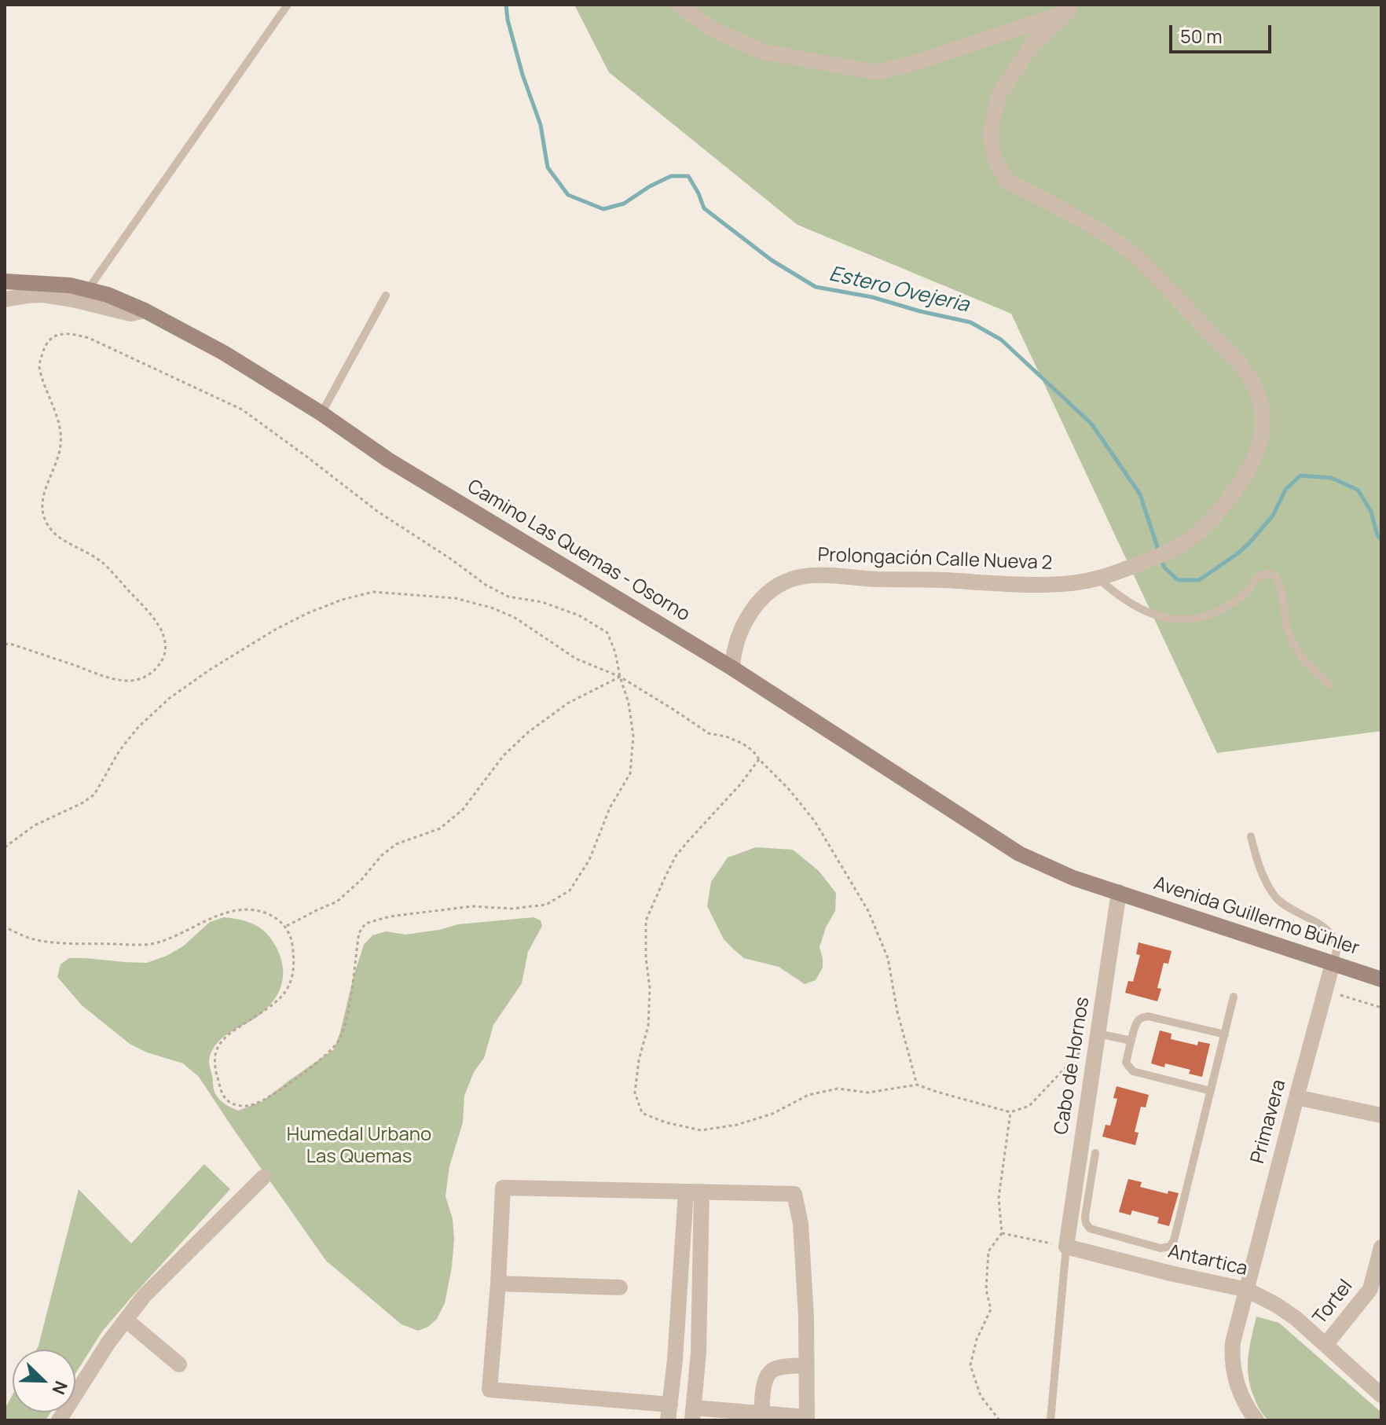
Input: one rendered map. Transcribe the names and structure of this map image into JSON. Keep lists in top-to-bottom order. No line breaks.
{"streets":{"main road":["Camino Las Quemas - Osorno","Avenida Guillermo Bühler"],"street":["Prolongación Calle Nueva 2","Cabo de Hornos","Primavera","Antartica","Tortel"]},"crossings":[["Camino Las Quemas - Osorno","Prolongación Calle Nueva 2"],["Camino Las Quemas - Osorno","Avenida Guillermo Bühler"],["Camino Las Quemas - Osorno","Cabo de Hornos"],["Avenida Guillermo Bühler","Cabo de Hornos"],["Avenida Guillermo Bühler","Primavera"],["Cabo de Hornos","Antartica"],["Primavera","Antartica"],["Antartica","Tortel"]],"water":["Estero Ovejeria"],"parks":["Humedal Urbano Las Quemas"],"scale_bar":"50 m","north":"bottom right"}
